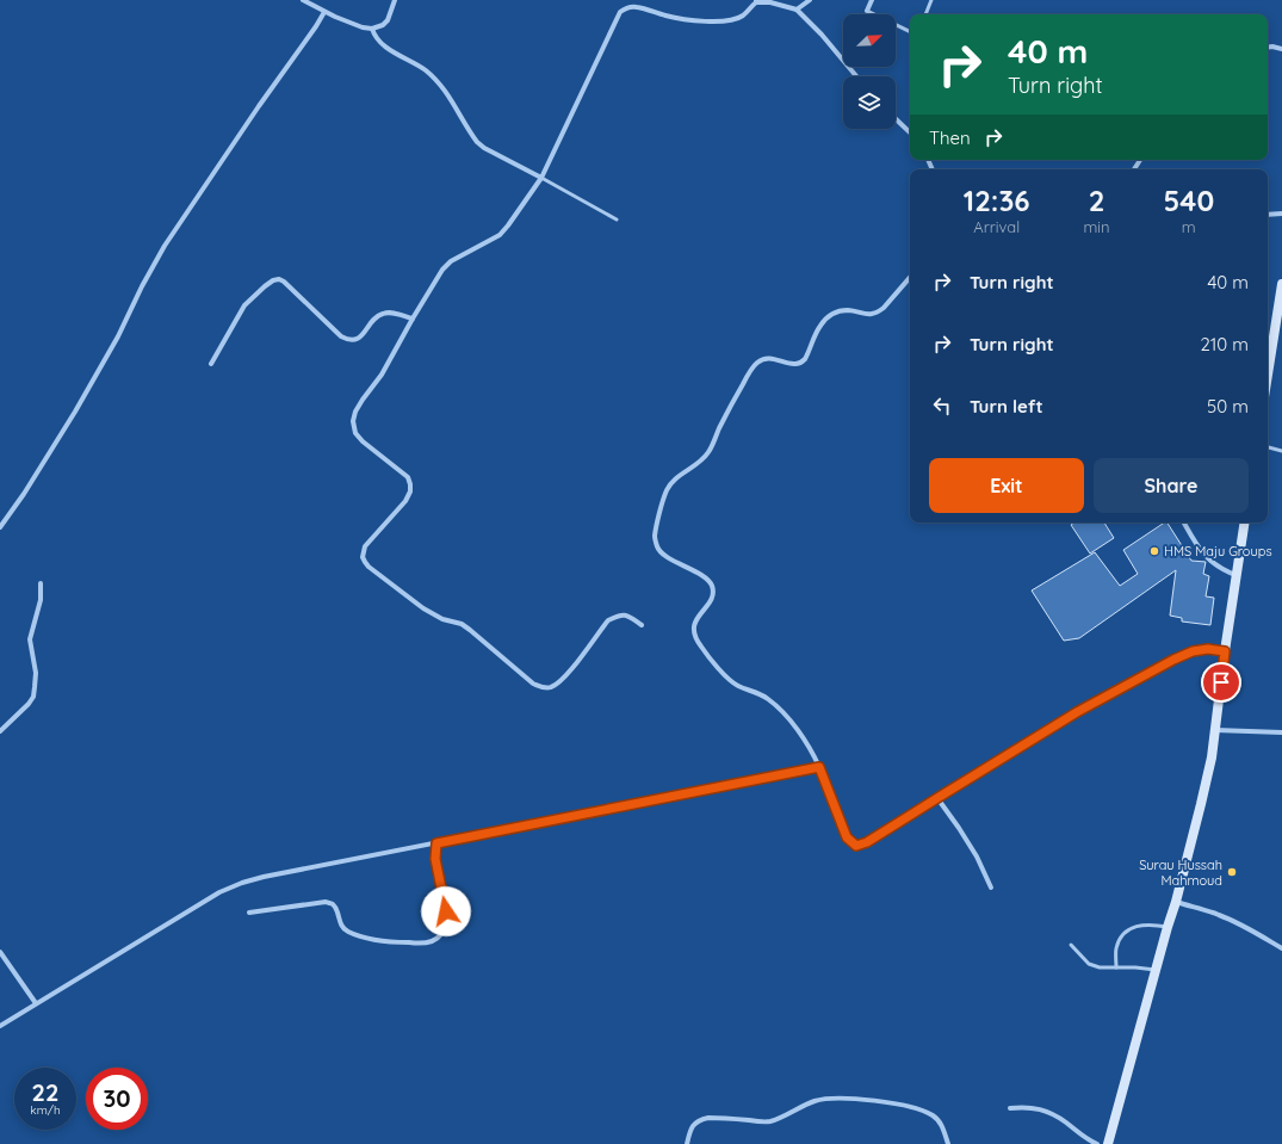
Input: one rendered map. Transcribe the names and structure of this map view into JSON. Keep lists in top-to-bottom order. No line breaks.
{"places":["HMS Maju Groups","Surau Hussah Mahmoud"],"north":"top right","page":{"turn":["40 m","Turn right"],"then":"Then","eta":["12:36","Arrival","2","min","540","m"],"list":[{"name":"Turn right","value":"40 m"},{"name":"Turn right","value":"210 m"},{"name":"Turn left","value":"50 m"}],"buttons":["Exit","Share"],"speed":"22 km/h","limit":"30"}}
